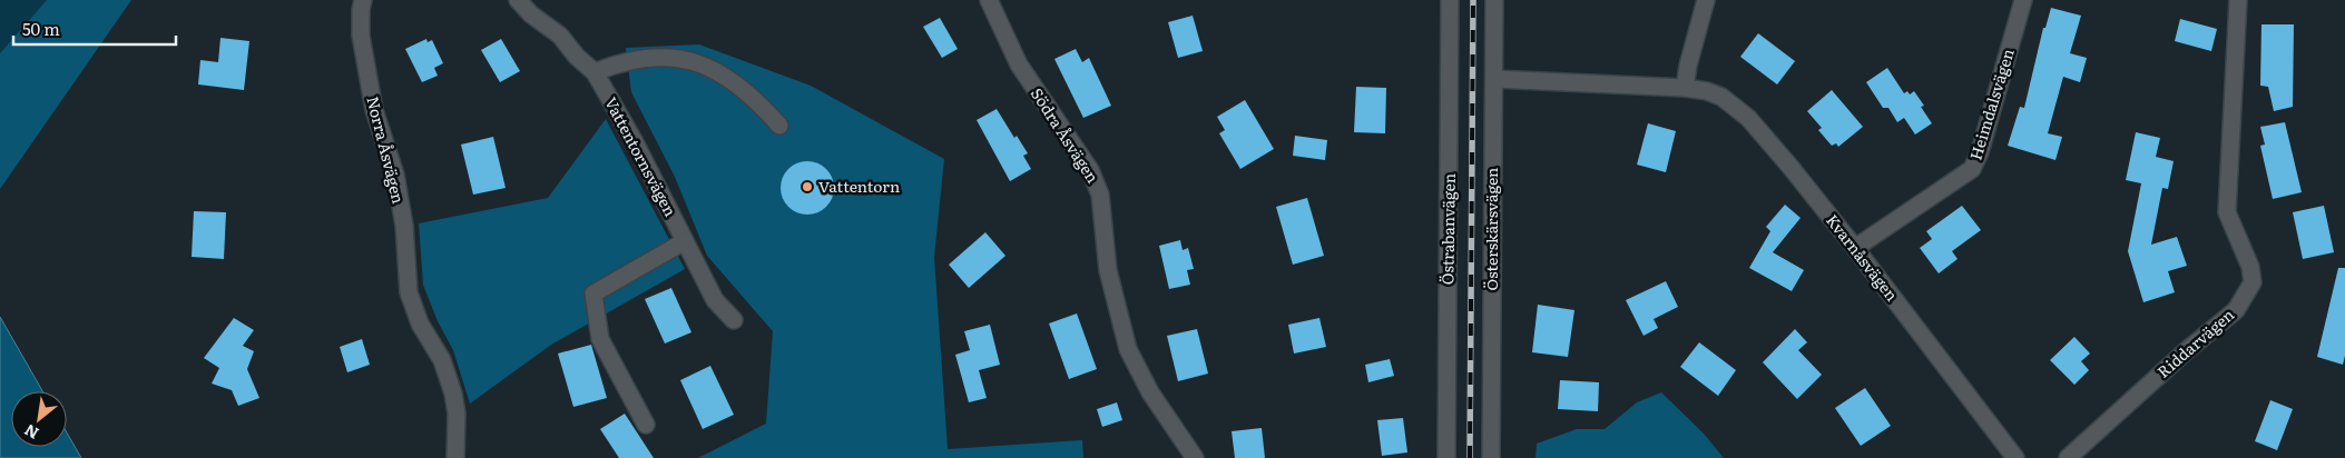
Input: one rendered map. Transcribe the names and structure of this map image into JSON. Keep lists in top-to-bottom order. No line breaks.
{"streets":{"street":["Heimdalsvägen","Södra Åsvägen","Norra Åsvägen","Vattentornsvägen","Östrabanvägen","Österskärsvägen","Kvarnåsvägen","Riddarvägen"]},"crossings":[["Heimdalsvägen","Kvarnåsvägen"],["Österskärsvägen","Kvarnåsvägen"]],"places":["Vattentorn"],"scale_bar":"50 m","north":"bottom left"}
